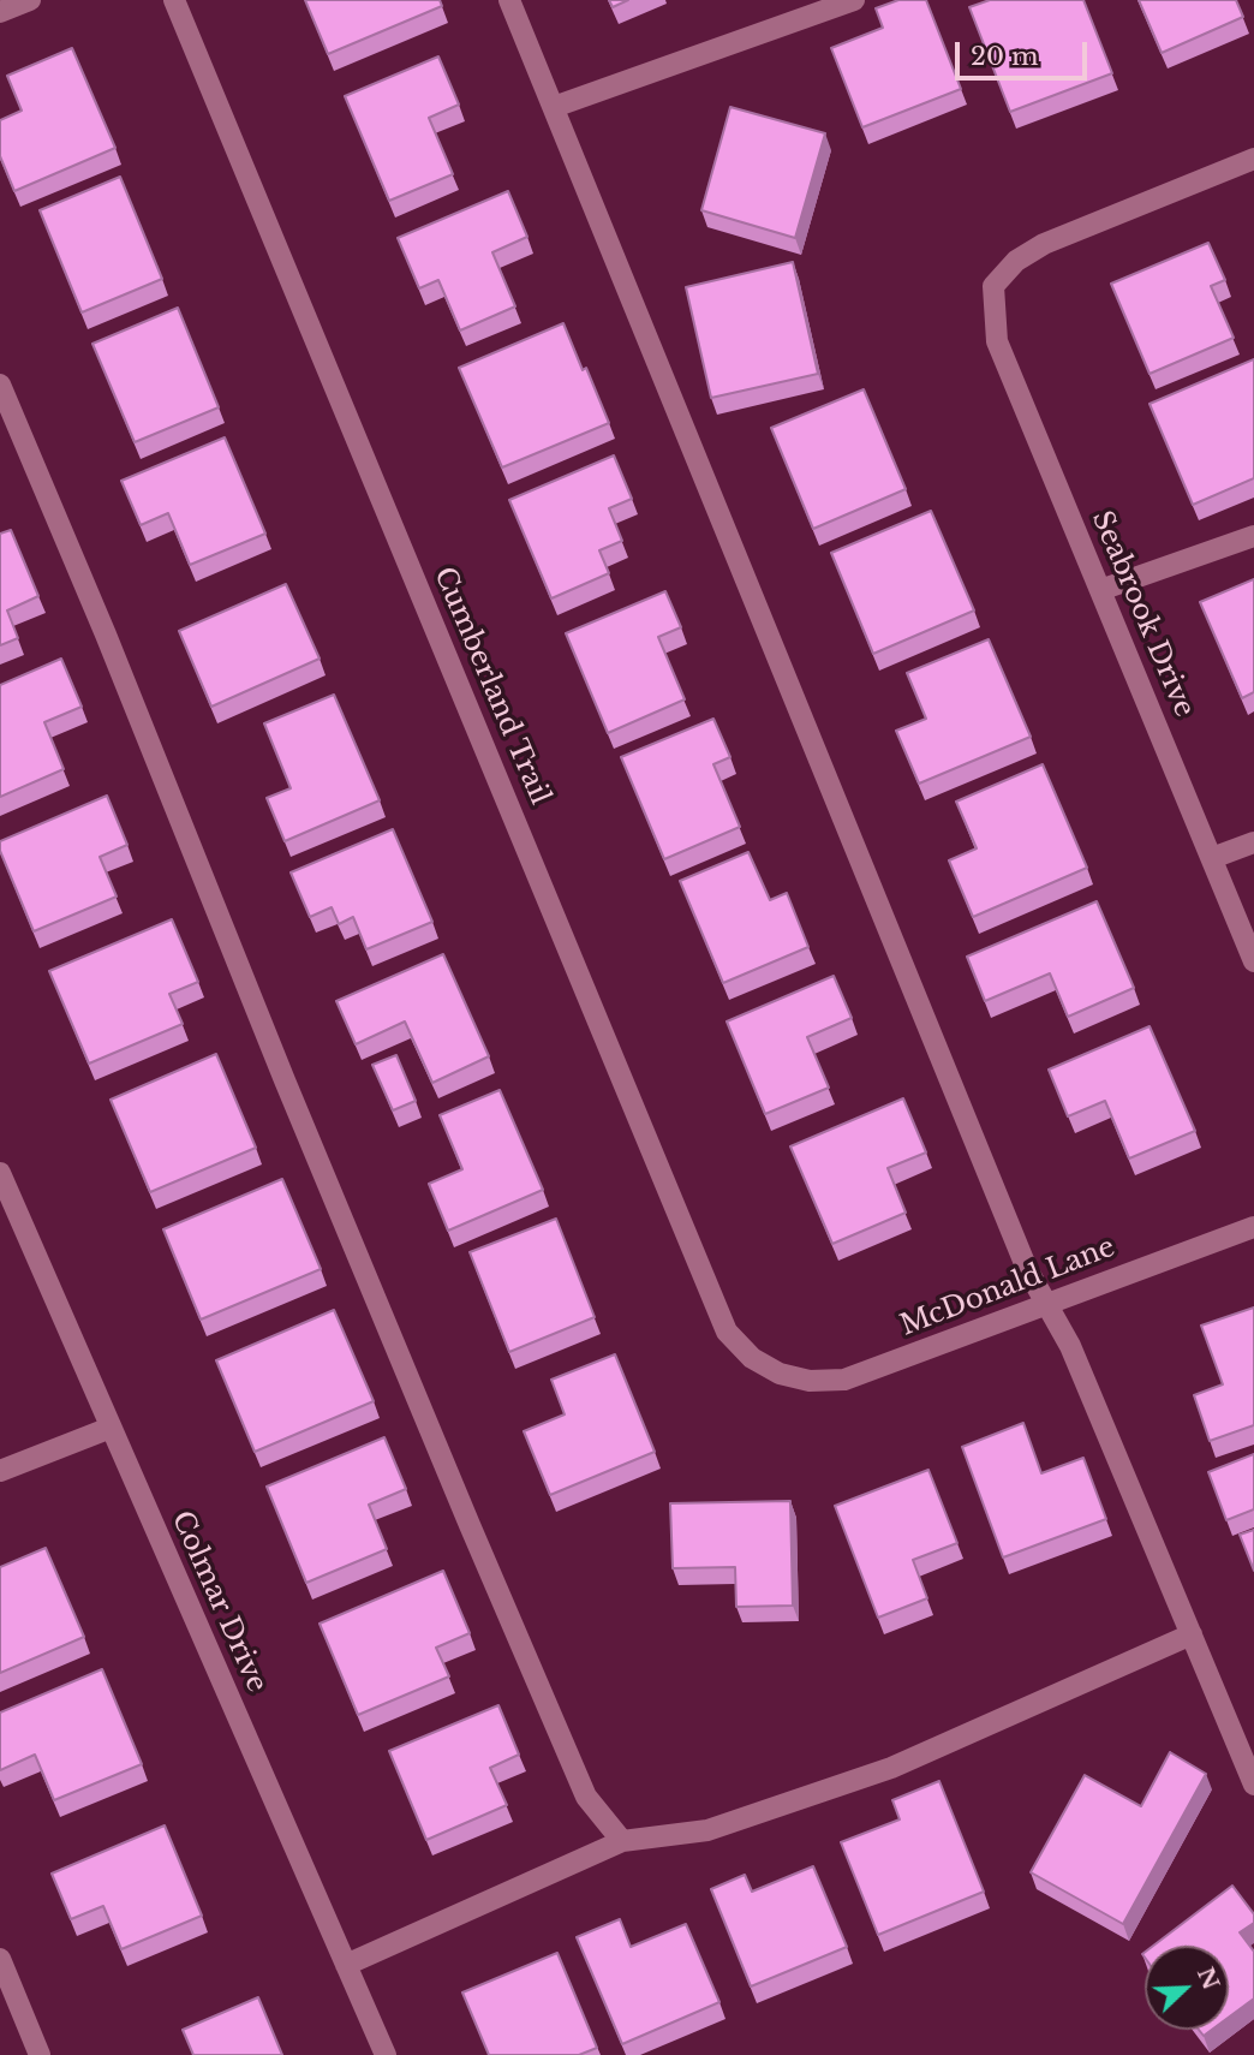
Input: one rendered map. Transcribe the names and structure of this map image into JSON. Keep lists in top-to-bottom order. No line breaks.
{"streets":{"street":["Seabrook Drive","Cumberland Trail","McDonald Lane","Colmar Drive"]},"crossings":[["Cumberland Trail","McDonald Lane"]],"scale_bar":"20 m","north":"top right"}
